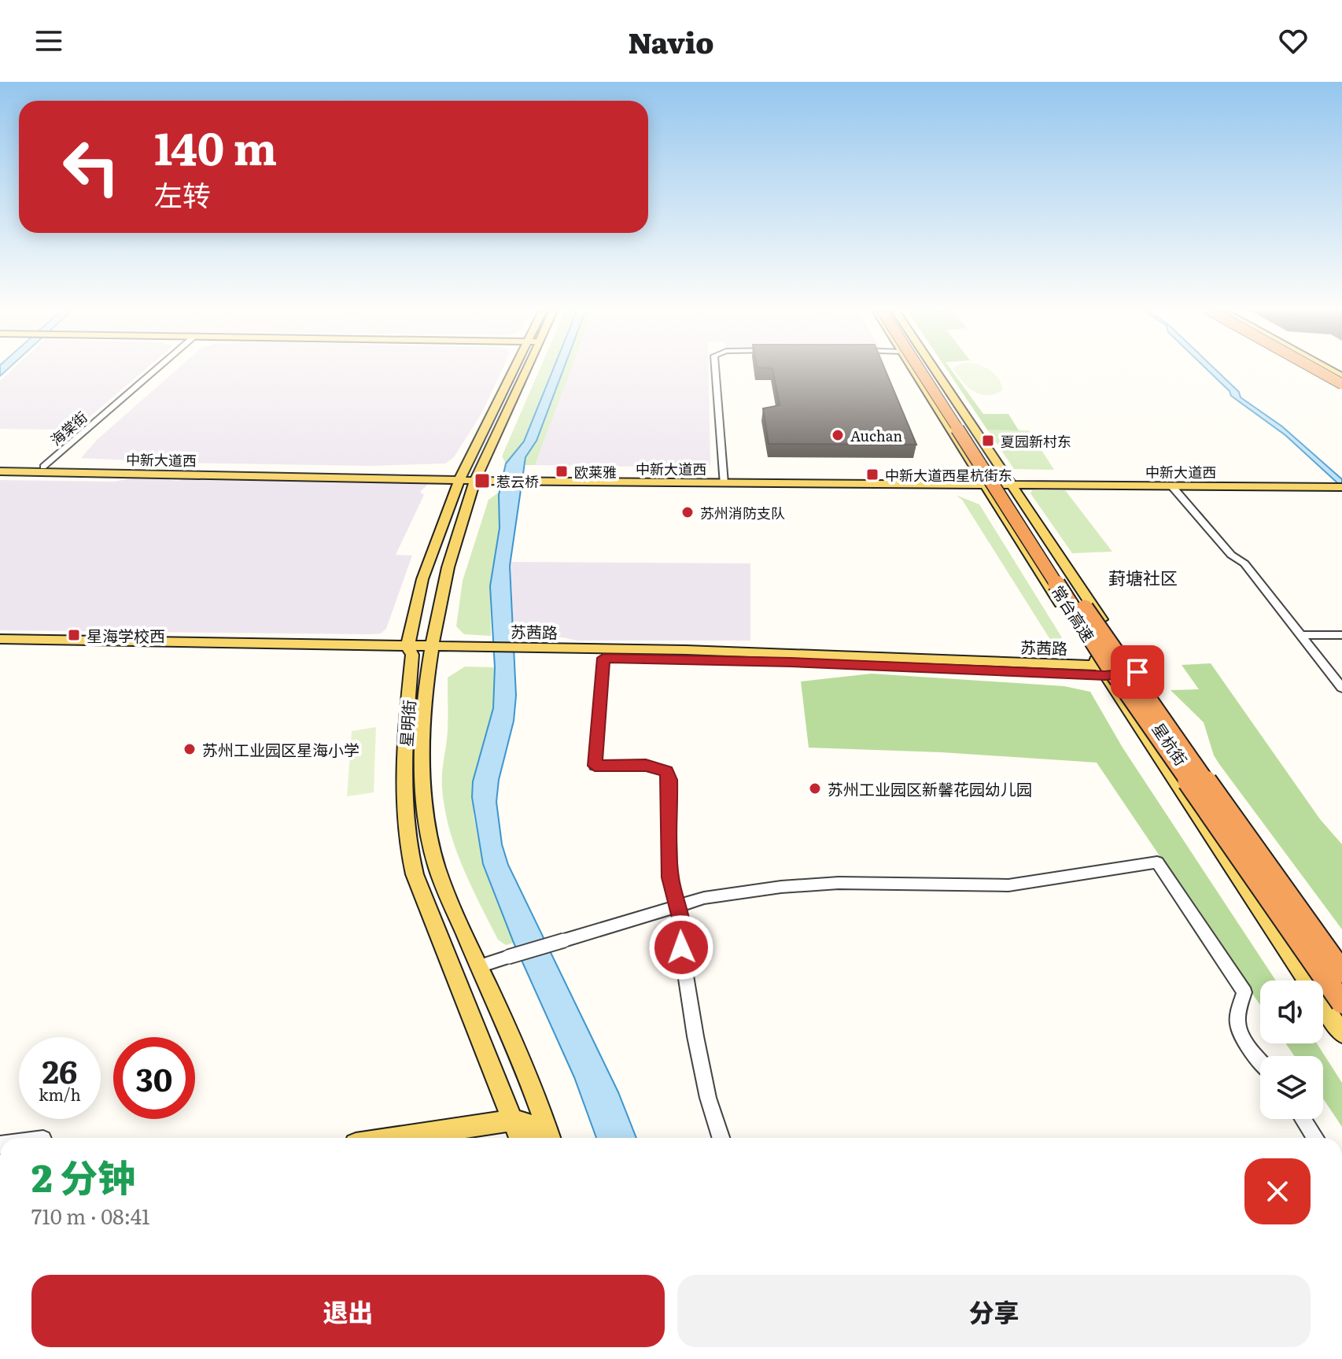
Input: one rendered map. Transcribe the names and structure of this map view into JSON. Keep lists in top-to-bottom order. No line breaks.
{"streets":{"highway":["常台高速"],"main road":["中新大道西","苏茜路","星明街","星杭街"],"street":["海棠街"]},"crossings":[["海棠街","中新大道西"],["中新大道西","星明街"],["中新大道西","星杭街"],["常台高速","星杭街"],["苏茜路","星明街"],["苏茜路","星杭街"]],"districts":["葑塘社区"],"places":{"other":["Auchan","苏州消防支队","苏州工业园区星海小学","苏州工业园区新馨花园幼儿园"],"transit":["夏园新村东","欧莱雅","中新大道西星杭街东","惹云桥","星海学校西"]},"page":{"header":"Navio","turn":["140 m","左转"],"speed":"26 km/h","limit":"30","heading":["2 分钟","710 m · 08:41"],"buttons":["退出","分享"]}}
